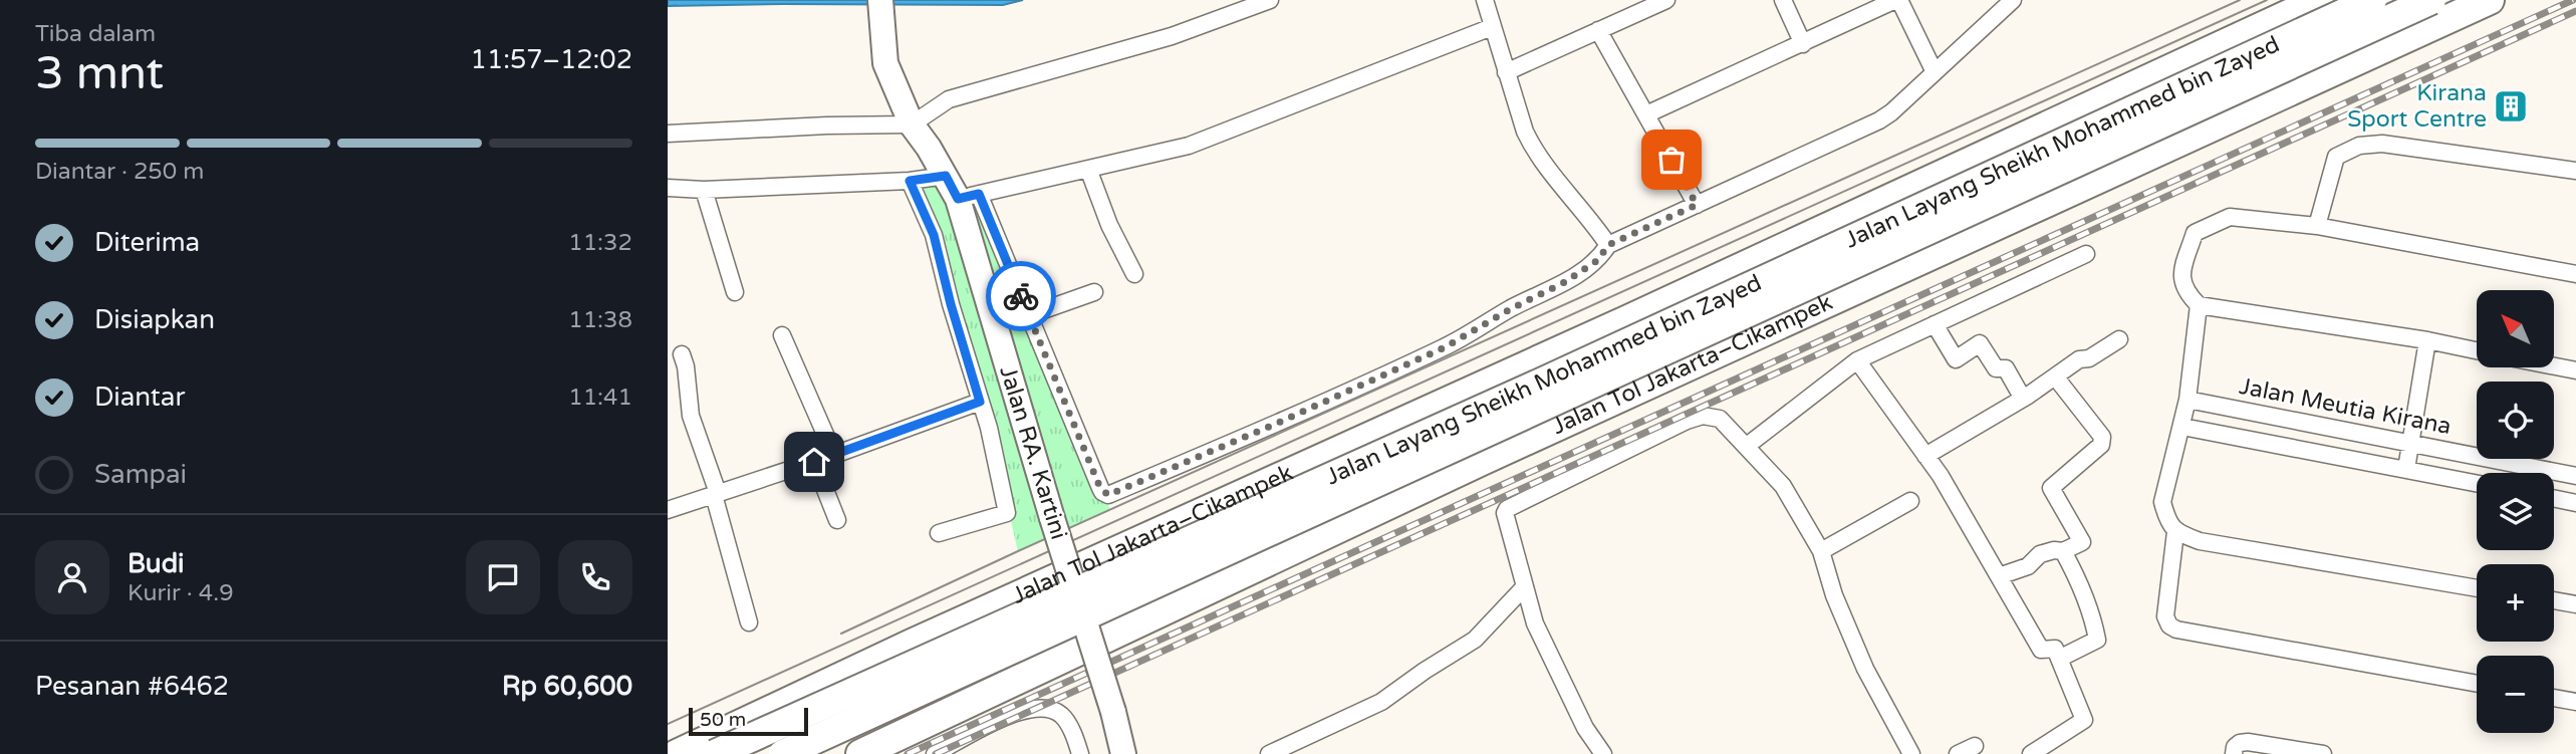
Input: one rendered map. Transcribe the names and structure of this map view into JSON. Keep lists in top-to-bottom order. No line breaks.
{"streets":{"highway":["Jalan Layang Sheikh Mohammed bin Zayed","Jalan Tol Jakarta–Cikampek"],"main road":["Jalan RA. Kartini"],"street":["Jalan Meutia Kirana"]},"places":{"building":["Kirana Sport Centre"]},"scale_bar":"50 m","north":"top left","page":{"heading":["3 mnt","Tiba dalam","11:57–12:02"],"panel":["Budi","Kurir · 4.9","Pesanan #6462","Rp 60,600"],"bar":"Diantar · 250 m","list":[["Diterima","11:32"],["Disiapkan","11:38"],["Diantar","11:41"],"Sampai"],"map_buttons":["+","−"],"scale":"50 m"}}
